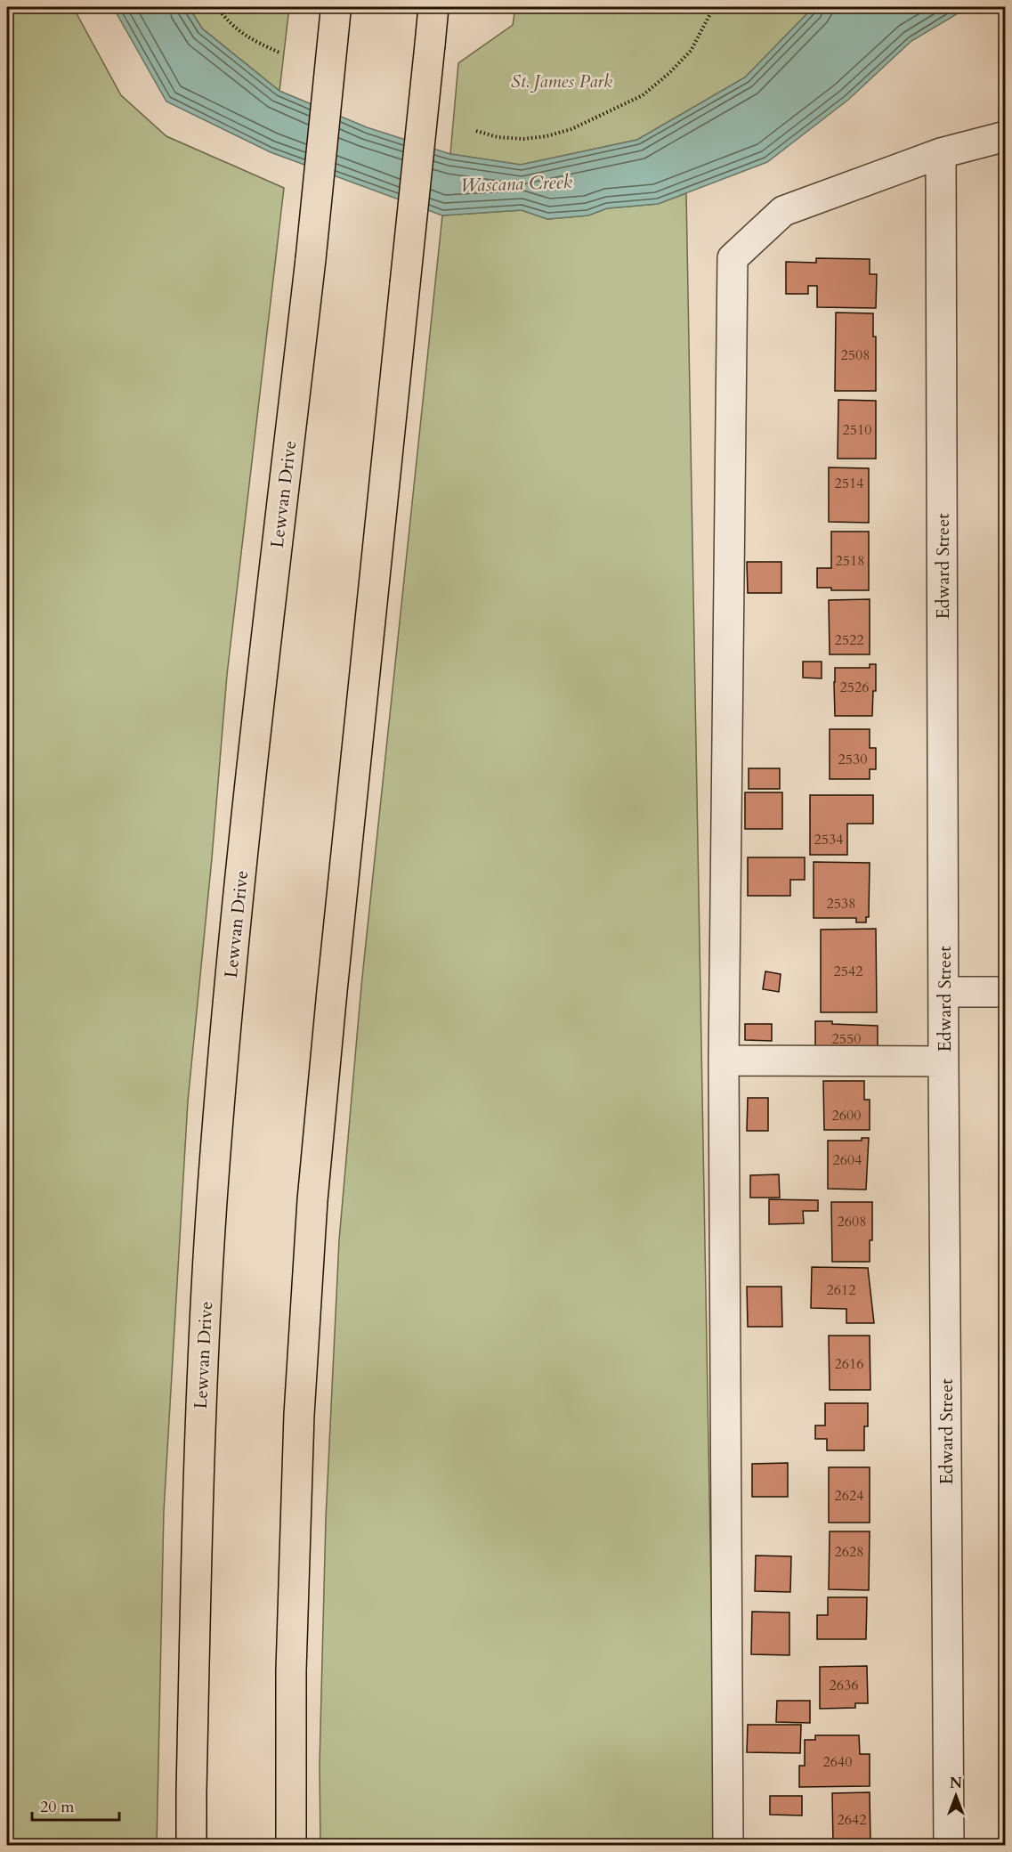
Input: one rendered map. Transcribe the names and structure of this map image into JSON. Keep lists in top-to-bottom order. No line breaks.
{"streets":{"main road":["Lewvan Drive"],"street":["Edward Street"]},"water":["Wascana Creek"],"parks":["St. James Park"],"house_numbers":["2508","2510","2514","2518","2522","2526","2530","2534","2538","2542","2550","2600","2604","2608","2612","2616","2624","2628","2636","2640","2642"],"scale_bar":"20 m","north":"top"}
